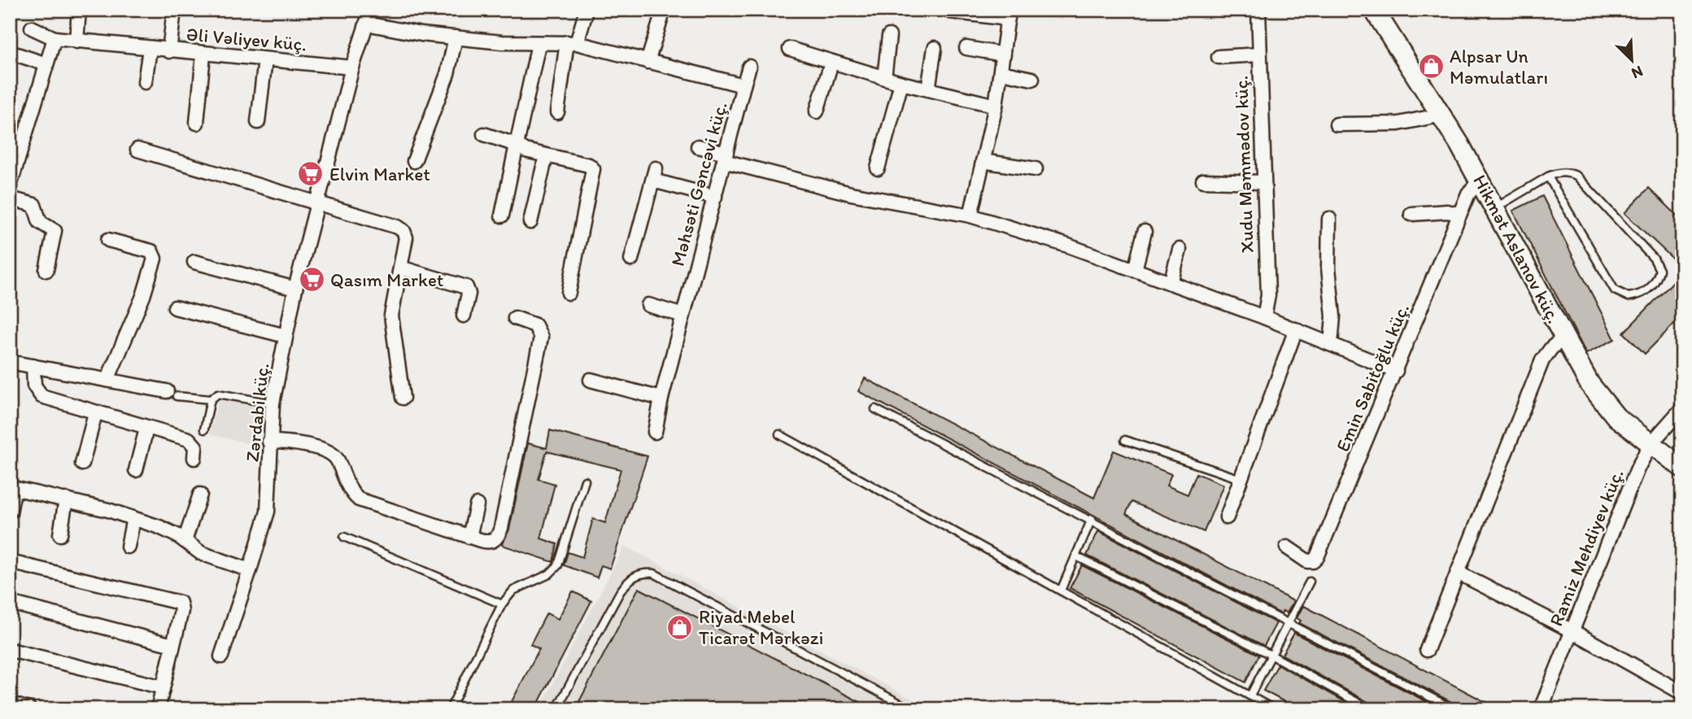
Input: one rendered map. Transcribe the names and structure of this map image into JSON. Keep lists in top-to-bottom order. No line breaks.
{"streets":{"street":["Əli Vəliyev küç.","Xudu Məmmədov küç.","Məhsəti Gəncəvi küç.","Hikmət Aslanov küç.","Emin Sabitoğlu küç.","Zərdabi küç.","Ramiz Mehdiyev küç."]},"crossings":[["Əli Vəliyev küç.","Zərdabi küç."],["Məhsəti Gəncəvi küç.","Zərdabi küç."],["Hikmət Aslanov küç.","Emin Sabitoğlu küç."],["Hikmət Aslanov küç.","Ramiz Mehdiyev küç."]],"places":{"shop":["Alpsar Un Məmulatları","Riyad Mebel Ticarət Mərkəzi"],"supermarket":["Elvin Market","Qasım Market"]},"north":"bottom right"}
